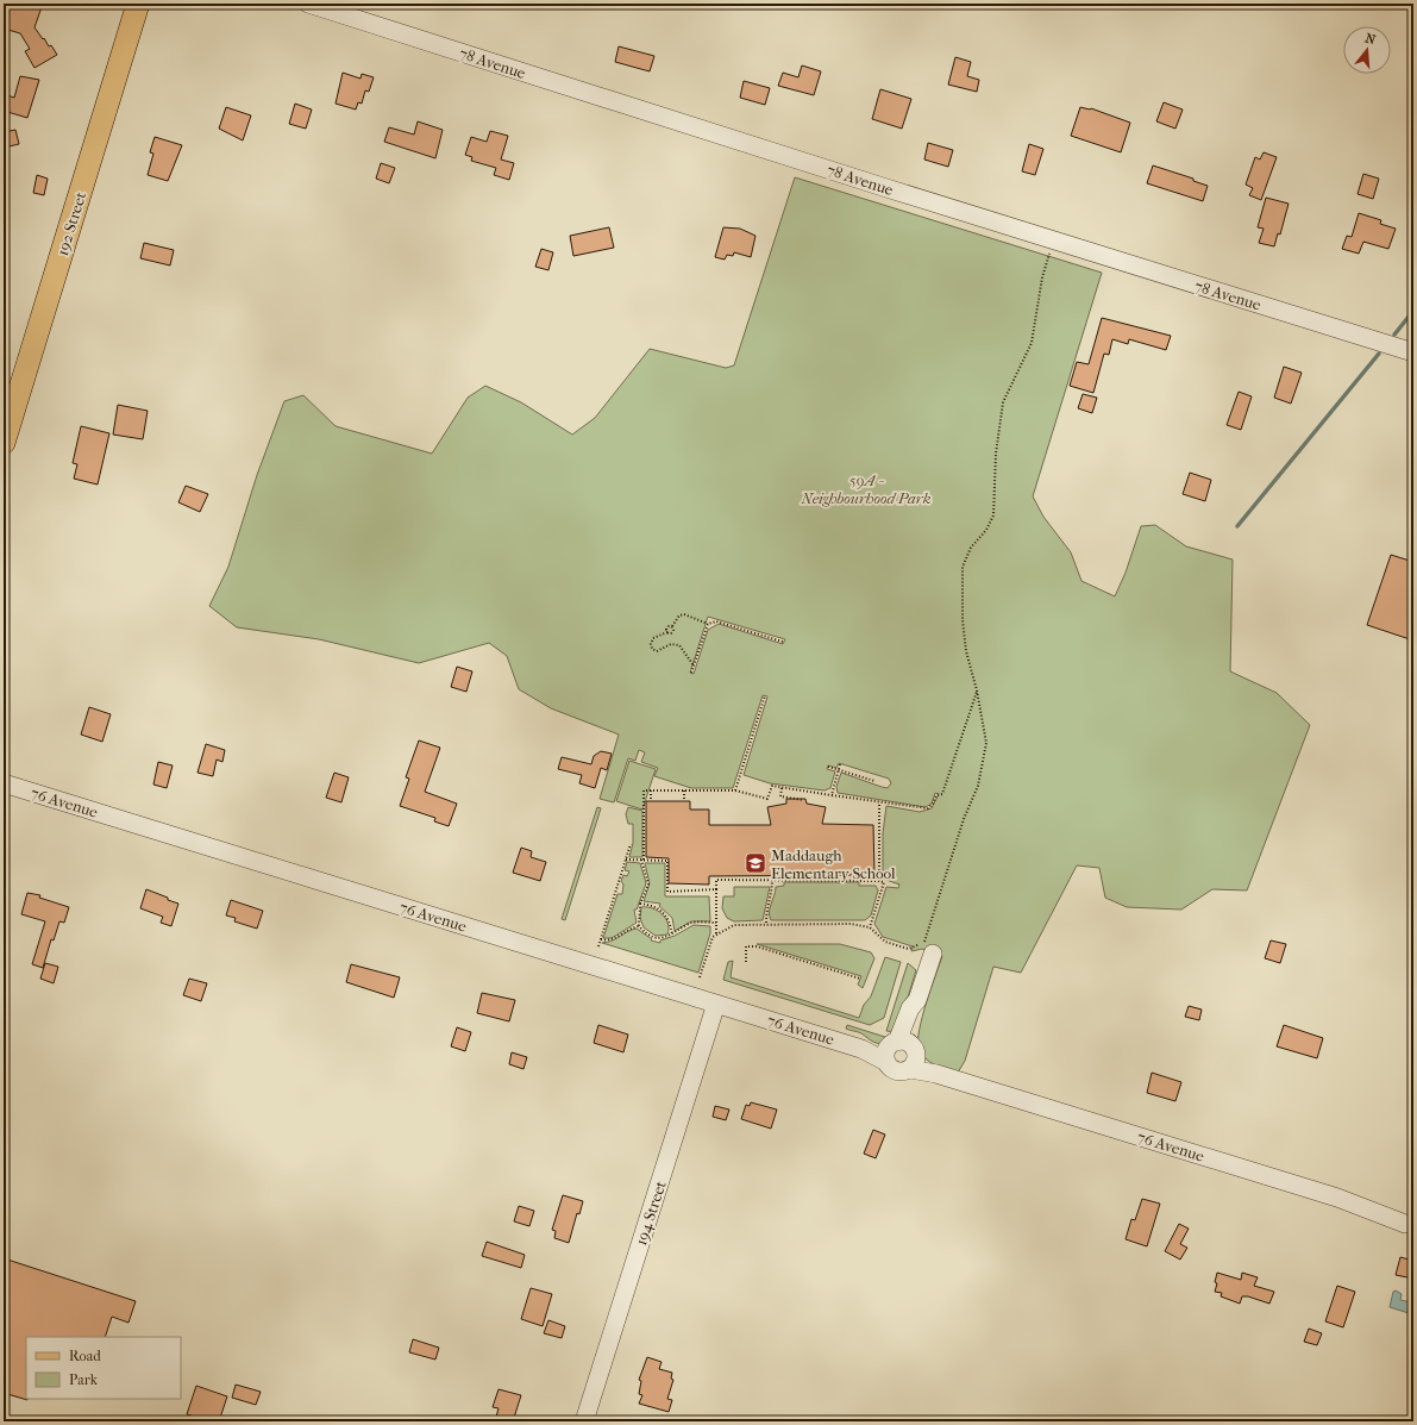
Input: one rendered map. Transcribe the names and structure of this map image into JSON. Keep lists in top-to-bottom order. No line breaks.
{"streets":{"main road":["192 Street"],"street":["78 Avenue","76 Avenue","194 Street"]},"crossings":[["76 Avenue","194 Street"]],"parks":["59A - Neighbourhood Park"],"places":{"school or university":["Maddaugh Elementary School"]},"legend":["Road","Park"],"north":"top"}
